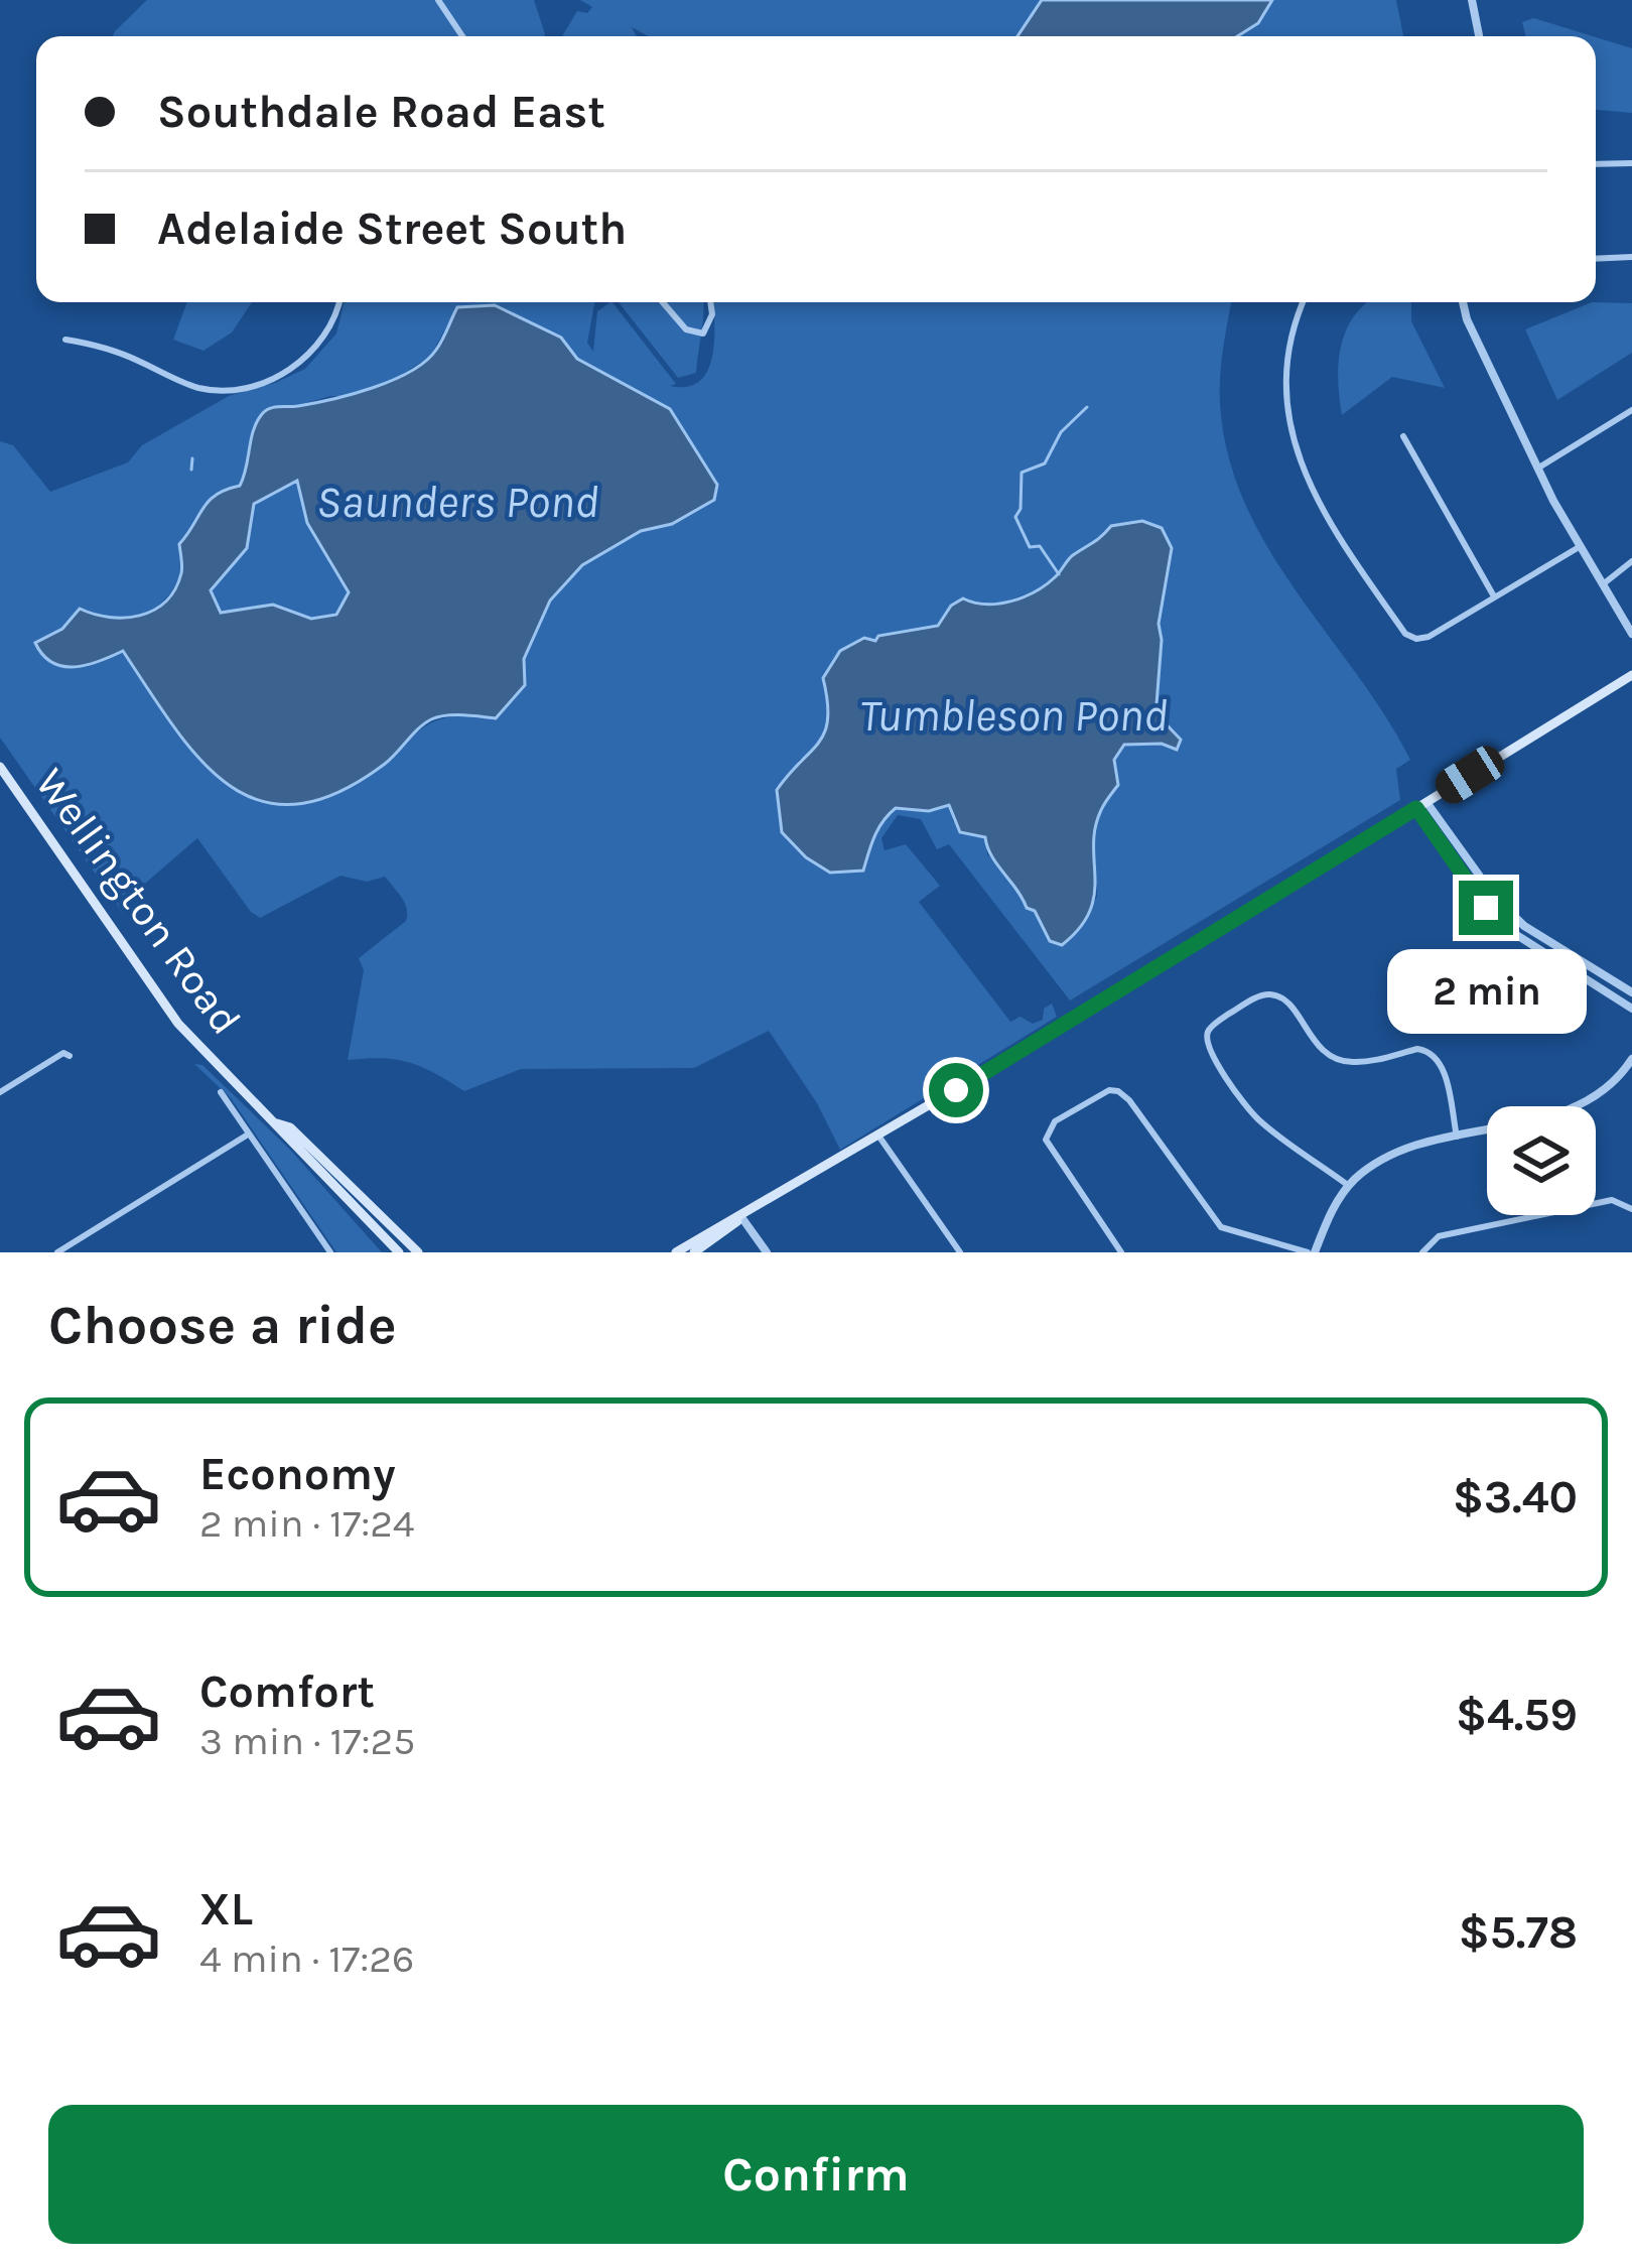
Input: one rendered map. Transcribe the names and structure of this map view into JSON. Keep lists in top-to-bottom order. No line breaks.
{"streets":{"main road":["Wellington Road"]},"water":["Saunders Pond","Tumbleson Pond"],"page":{"banner":["Southdale Road East","Adelaide Street South"],"bubble":"2 min","heading":"Choose a ride","list":[{"name":"Economy","note":"2 min · 17:24","value":"$3.40"},{"name":"Comfort","note":"3 min · 17:25","value":"$4.59"},{"name":"XL","note":"4 min · 17:26","value":"$5.78"}],"buttons":"Confirm"}}
